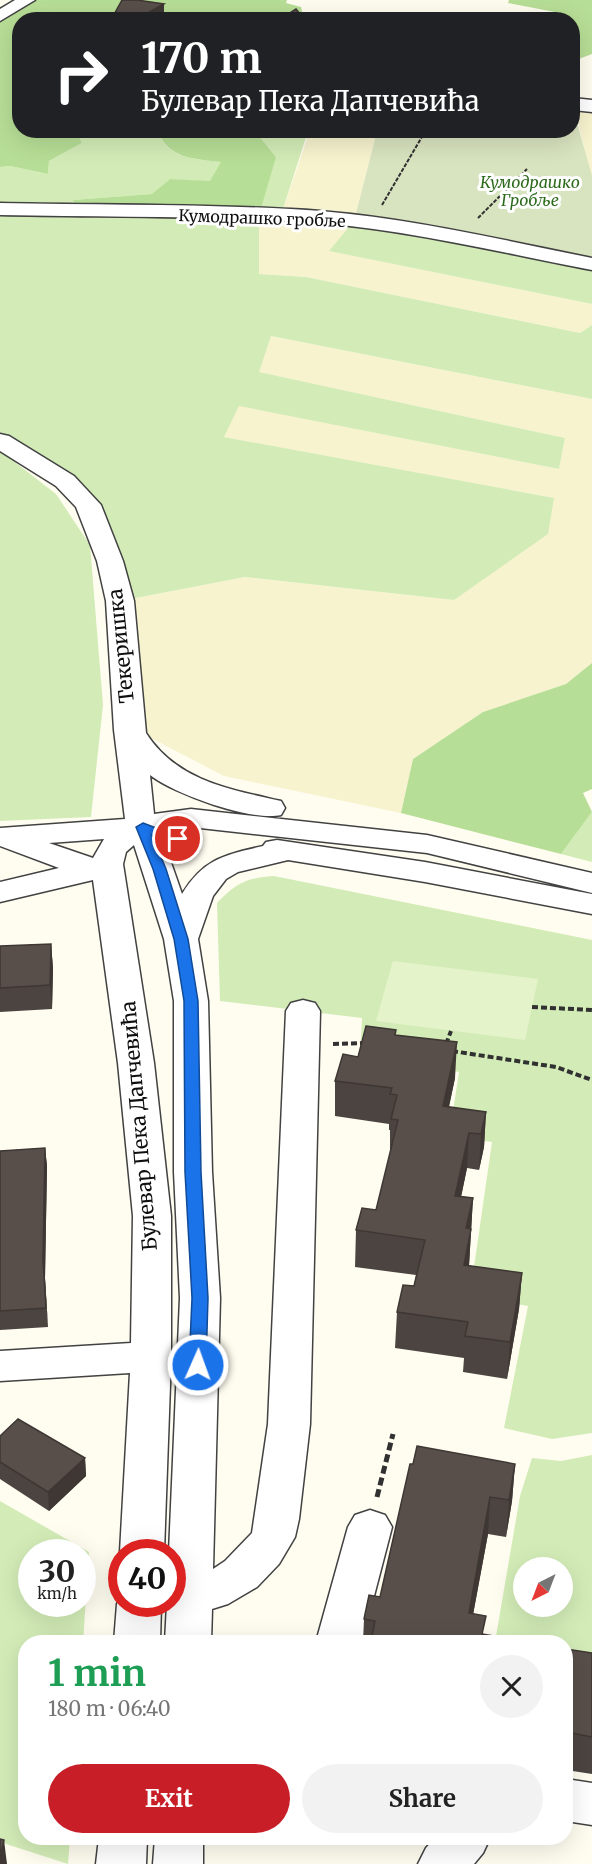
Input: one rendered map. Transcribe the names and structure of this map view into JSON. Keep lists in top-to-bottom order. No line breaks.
{"streets":{"street":["Кумодрашко гробље","Текеришка","Булевар Пека Дапчевића"]},"crossings":[["Текеришка","Булевар Пека Дапчевића"]],"parks":["Кумодрашко Гробље"],"north":"bottom left","page":{"turn":["170 m","Булевар Пека Дапчевића"],"speed":"30 km/h","limit":"40","heading":["1 min","180 m · 06:40"],"buttons":["Exit","Share"]}}
